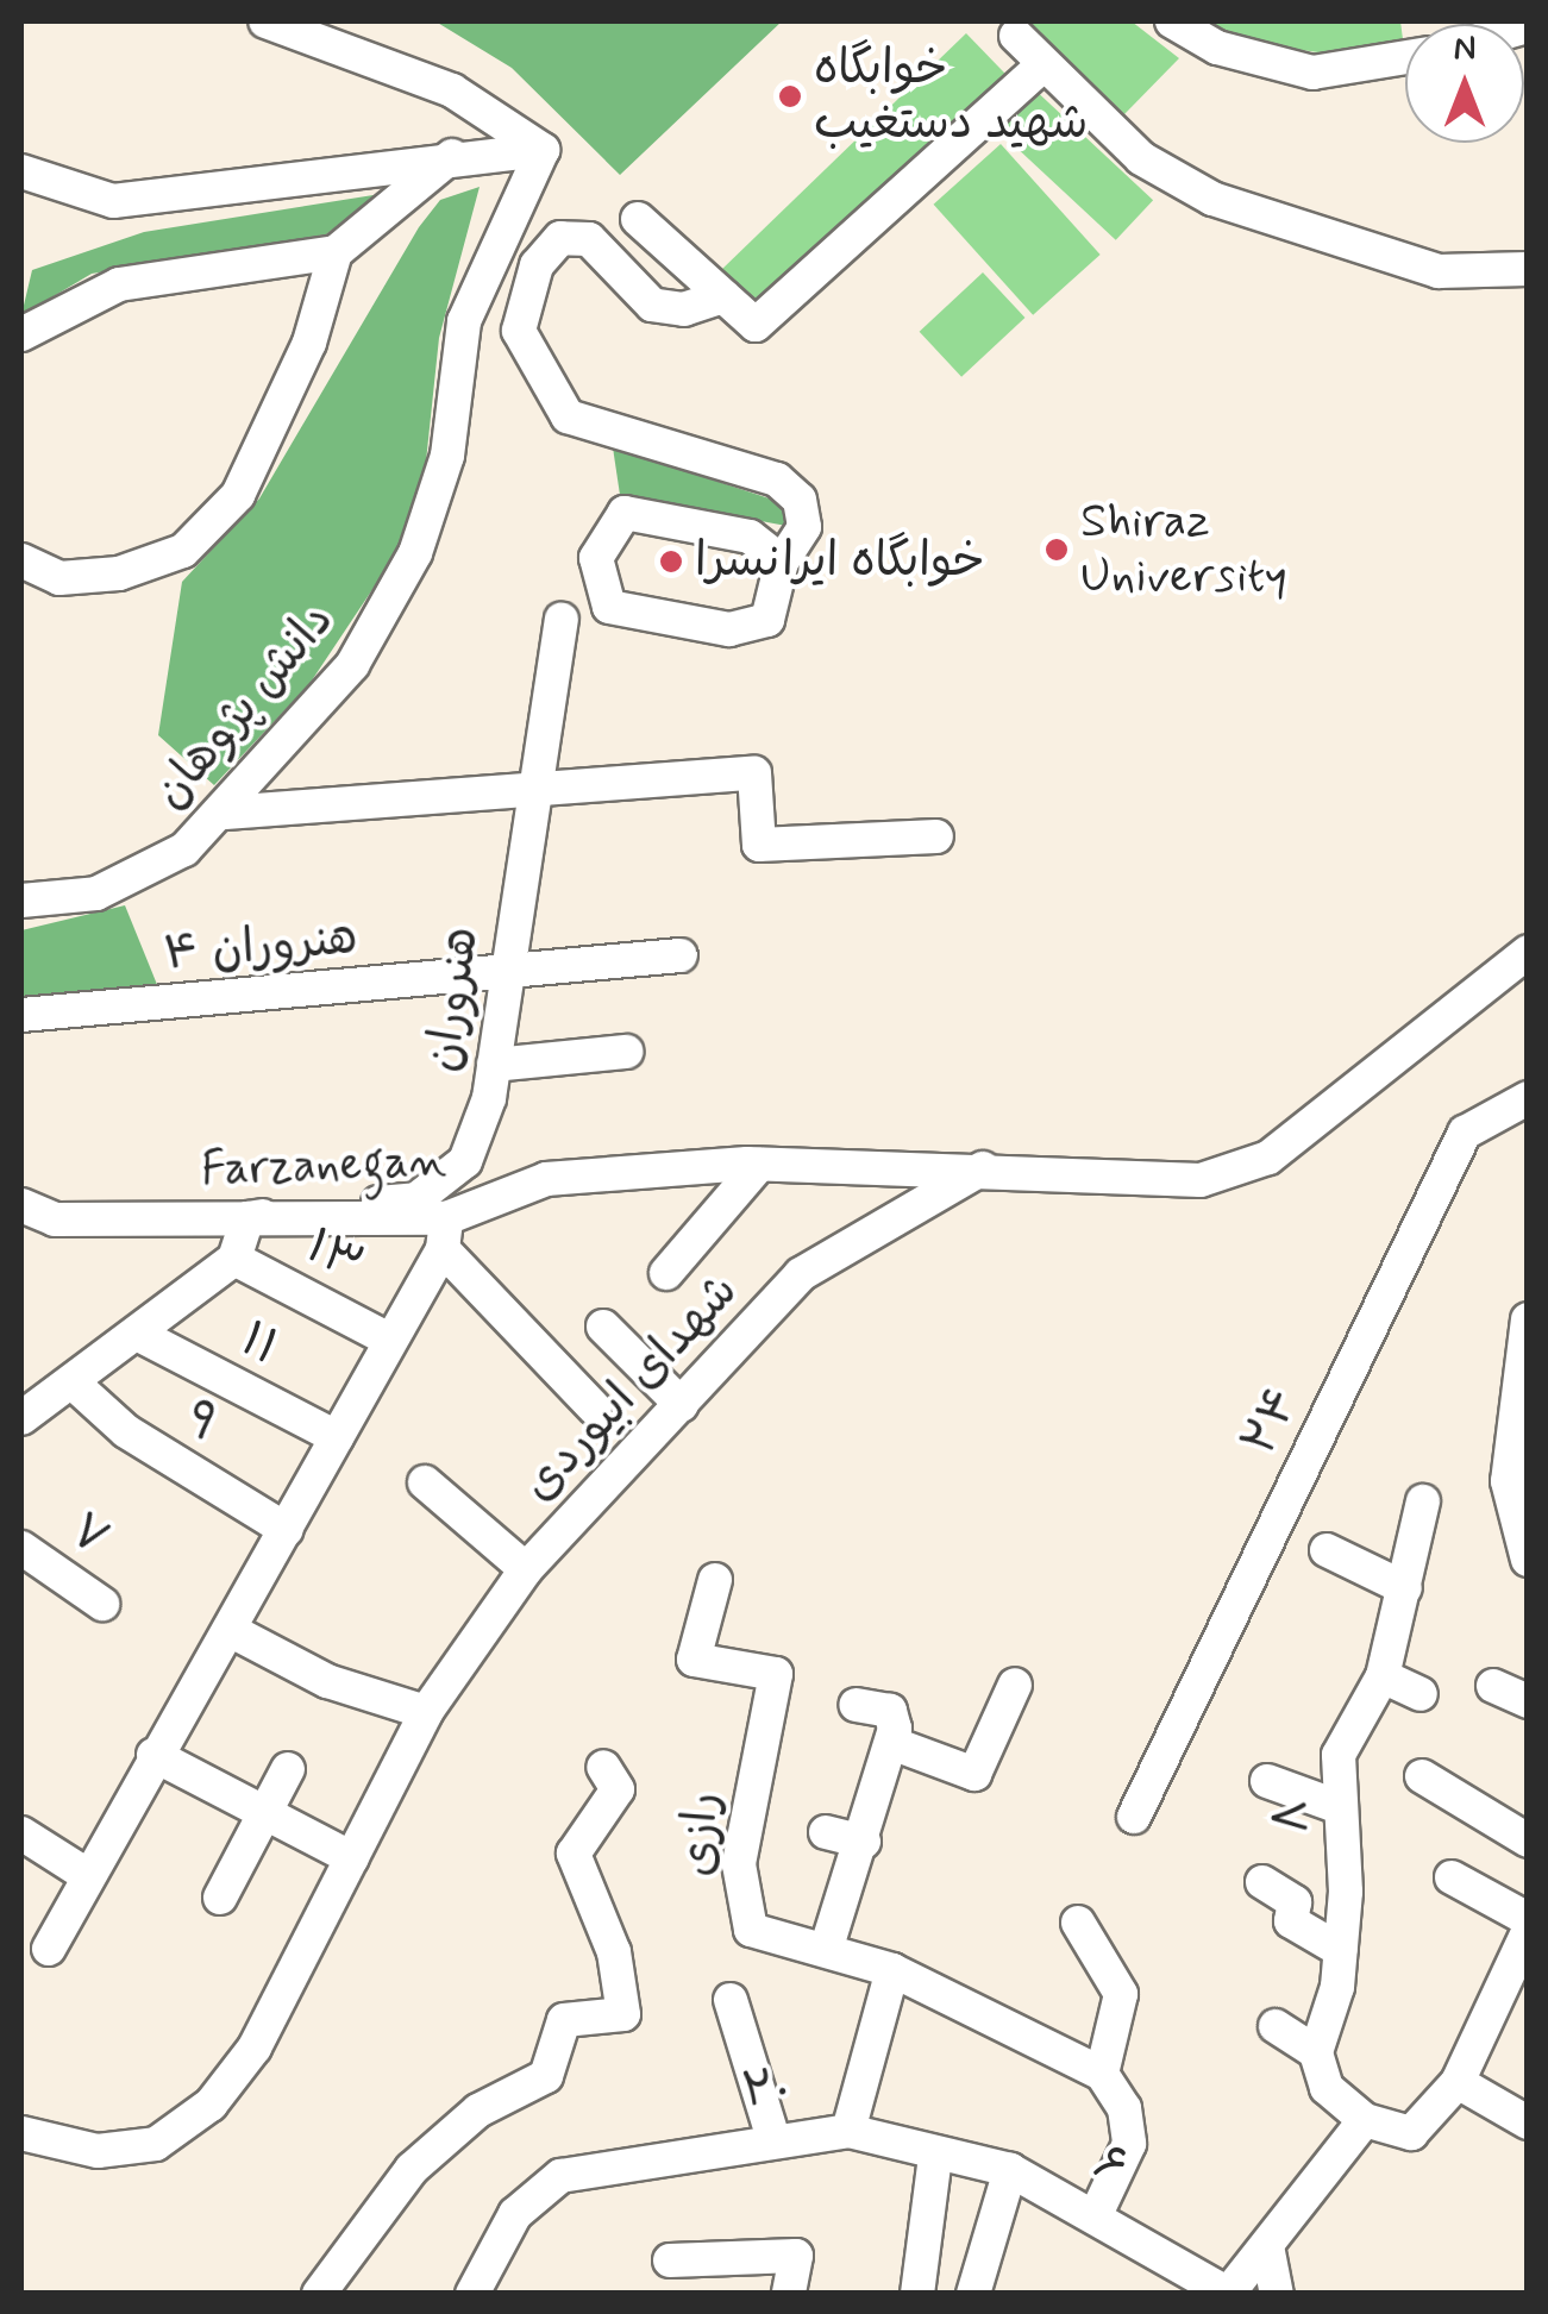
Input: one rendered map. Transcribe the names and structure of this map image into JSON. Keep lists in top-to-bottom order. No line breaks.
{"streets":{"street":["دانش پژوهان","هنروران ۴","هنروران","Farzanegan","۱۳","۱۱","شهدای ابیوردی","۹","۲۴","۷","۸","رازی","۲۰","۶"]},"crossings":[["هنروران ۴","هنروران"],["هنروران","Farzanegan"],["Farzanegan","شهدای ابیوردی"],["۲۰","۶"]],"places":["خوابگاه شهید دستغیب","Shiraz University","خوابگاه ایرانسرا"],"north":"top"}
